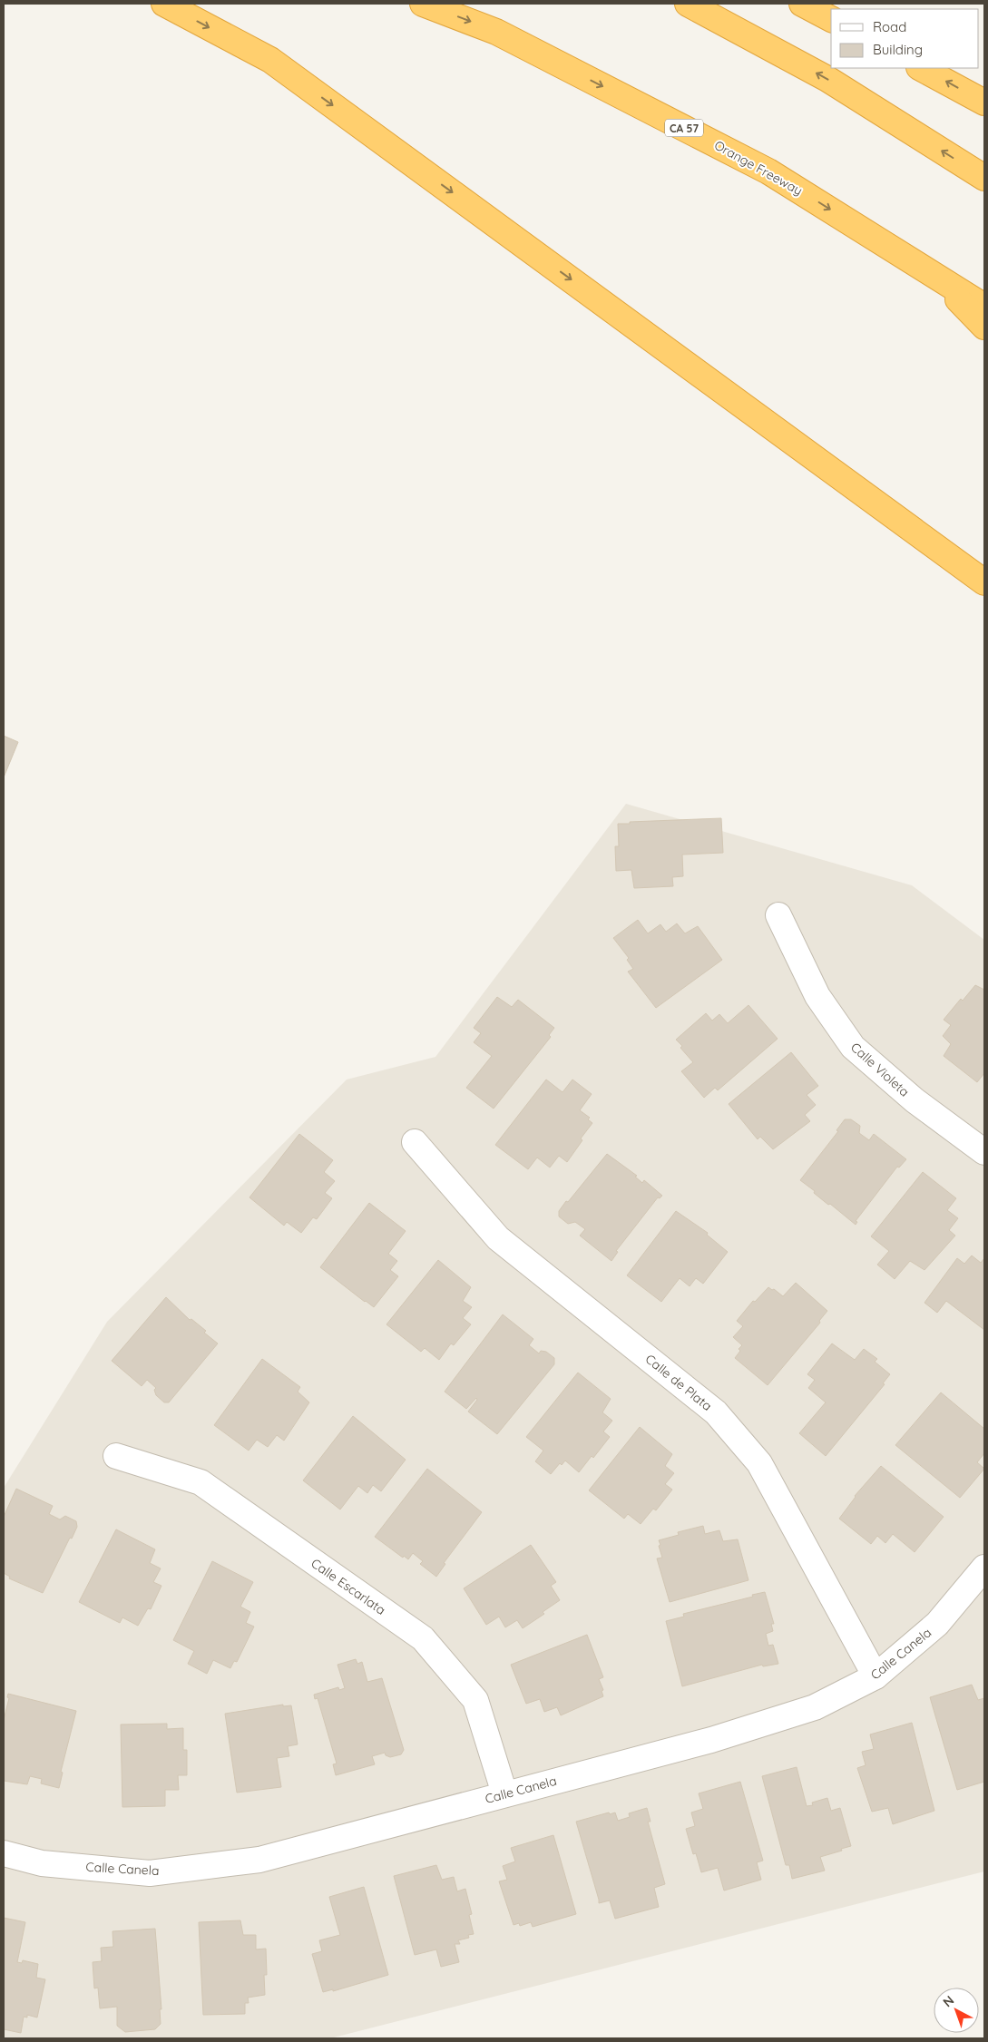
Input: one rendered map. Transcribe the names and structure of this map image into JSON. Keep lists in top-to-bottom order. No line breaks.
{"streets":{"highway":["CA 57","Orange Freeway"],"street":["Calle Violeta","Calle de Plata","Calle Escarlata","Calle Canela"]},"crossings":[["Calle de Plata","Calle Canela"],["Calle Escarlata","Calle Canela"]],"legend":["Road","Building"],"north":"top left"}
